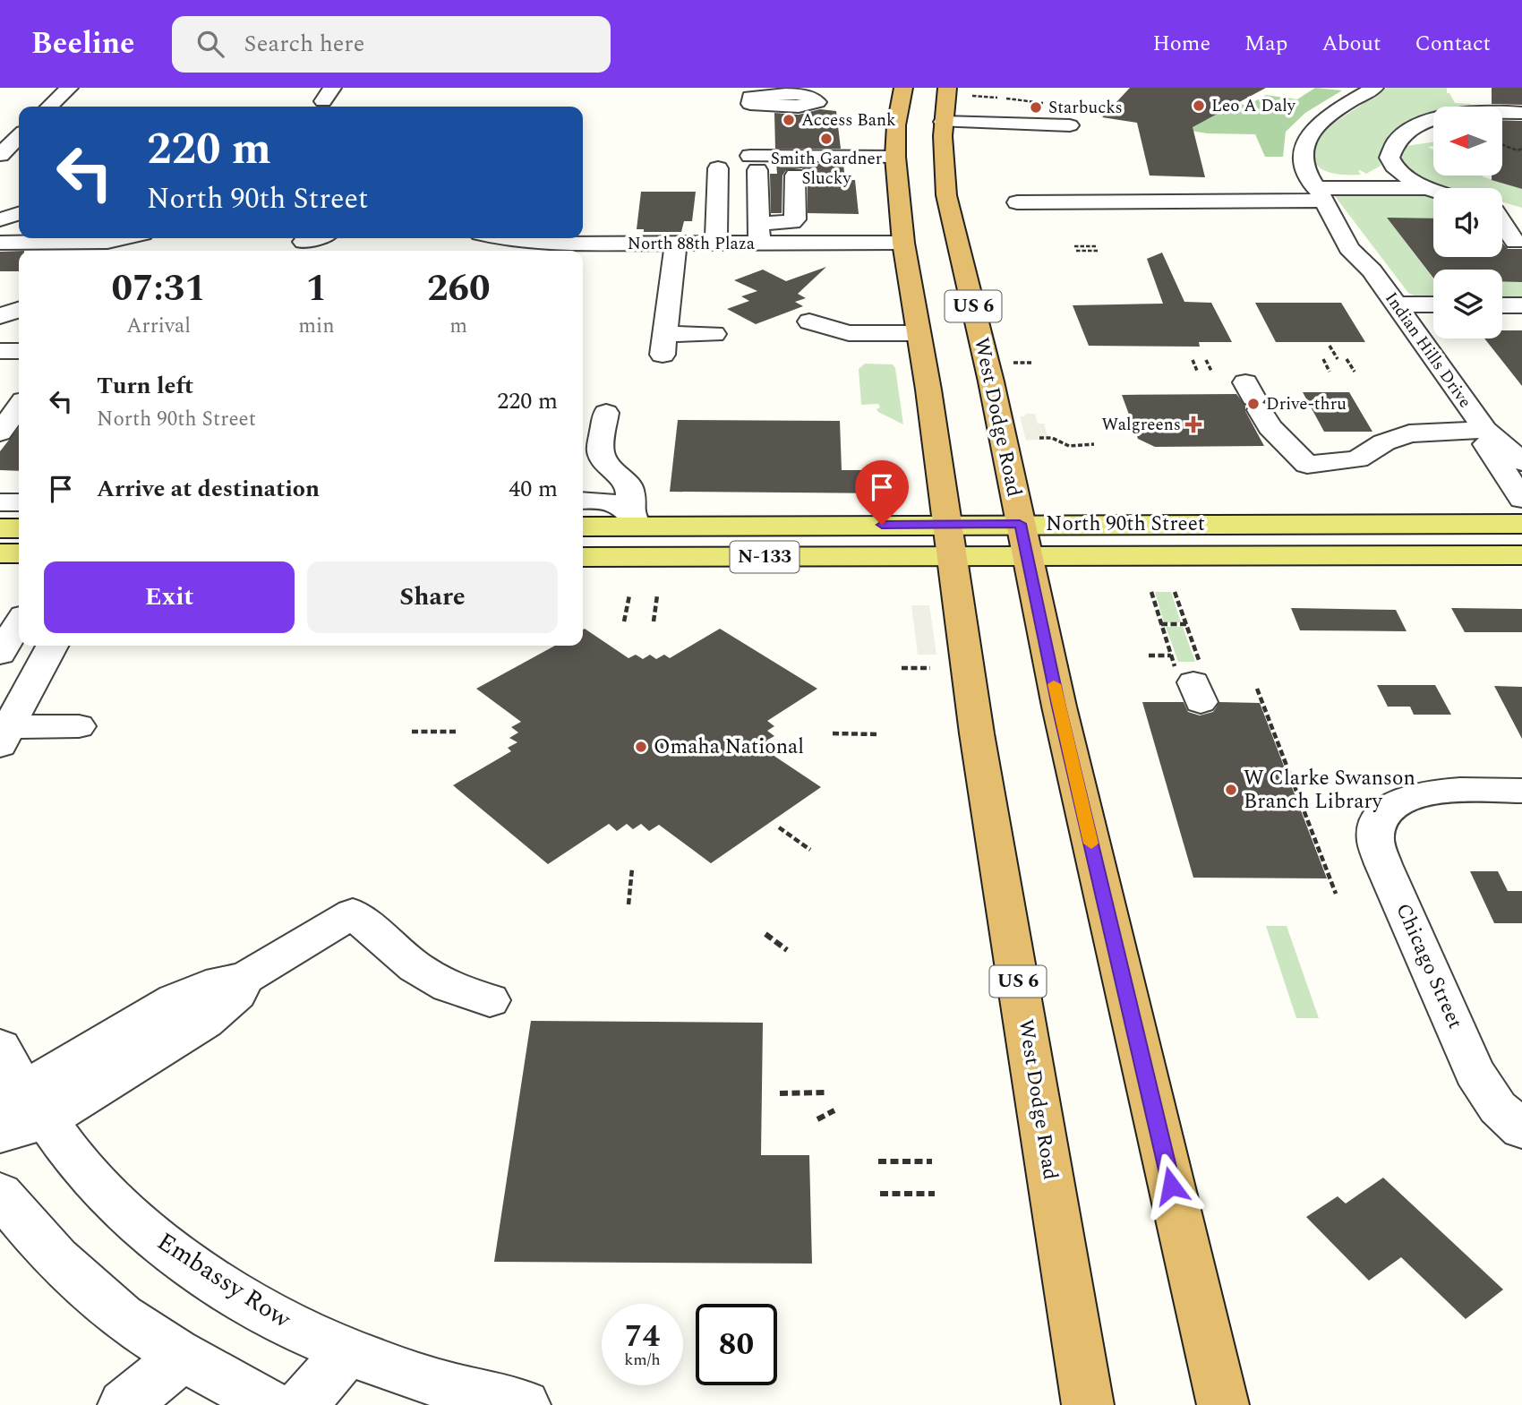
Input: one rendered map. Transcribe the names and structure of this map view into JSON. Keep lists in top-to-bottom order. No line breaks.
{"streets":{"highway":["US 6","West Dodge Road"],"main road":["North 90th Street","N-133"],"street":["North 88th Plaza","Indian Hills Drive","Chicago Street","Embassy Row"]},"crossings":[["North 88th Plaza","West Dodge Road"],["West Dodge Road","North 90th Street"]],"places":{"other":["Leo A Daly","Starbucks","Access Bank","Smith Gardner Slucky","Drive-thru","Omaha National","W Clarke Swanson Branch Library"],"health":["Walgreens"]},"north":"left","page":{"header":"Beeline","search":"Search here","nav":["Home","Map","About","Contact"],"turn":["220 m","North 90th Street"],"eta":["07:31","Arrival","1","min","260","m"],"list":[{"name":"Turn left","note":"North 90th Street","value":"220 m"},{"name":"Arrive at destination","value":"40 m"}],"buttons":["Exit","Share"],"speed":"74 km/h","limit":"80"}}
